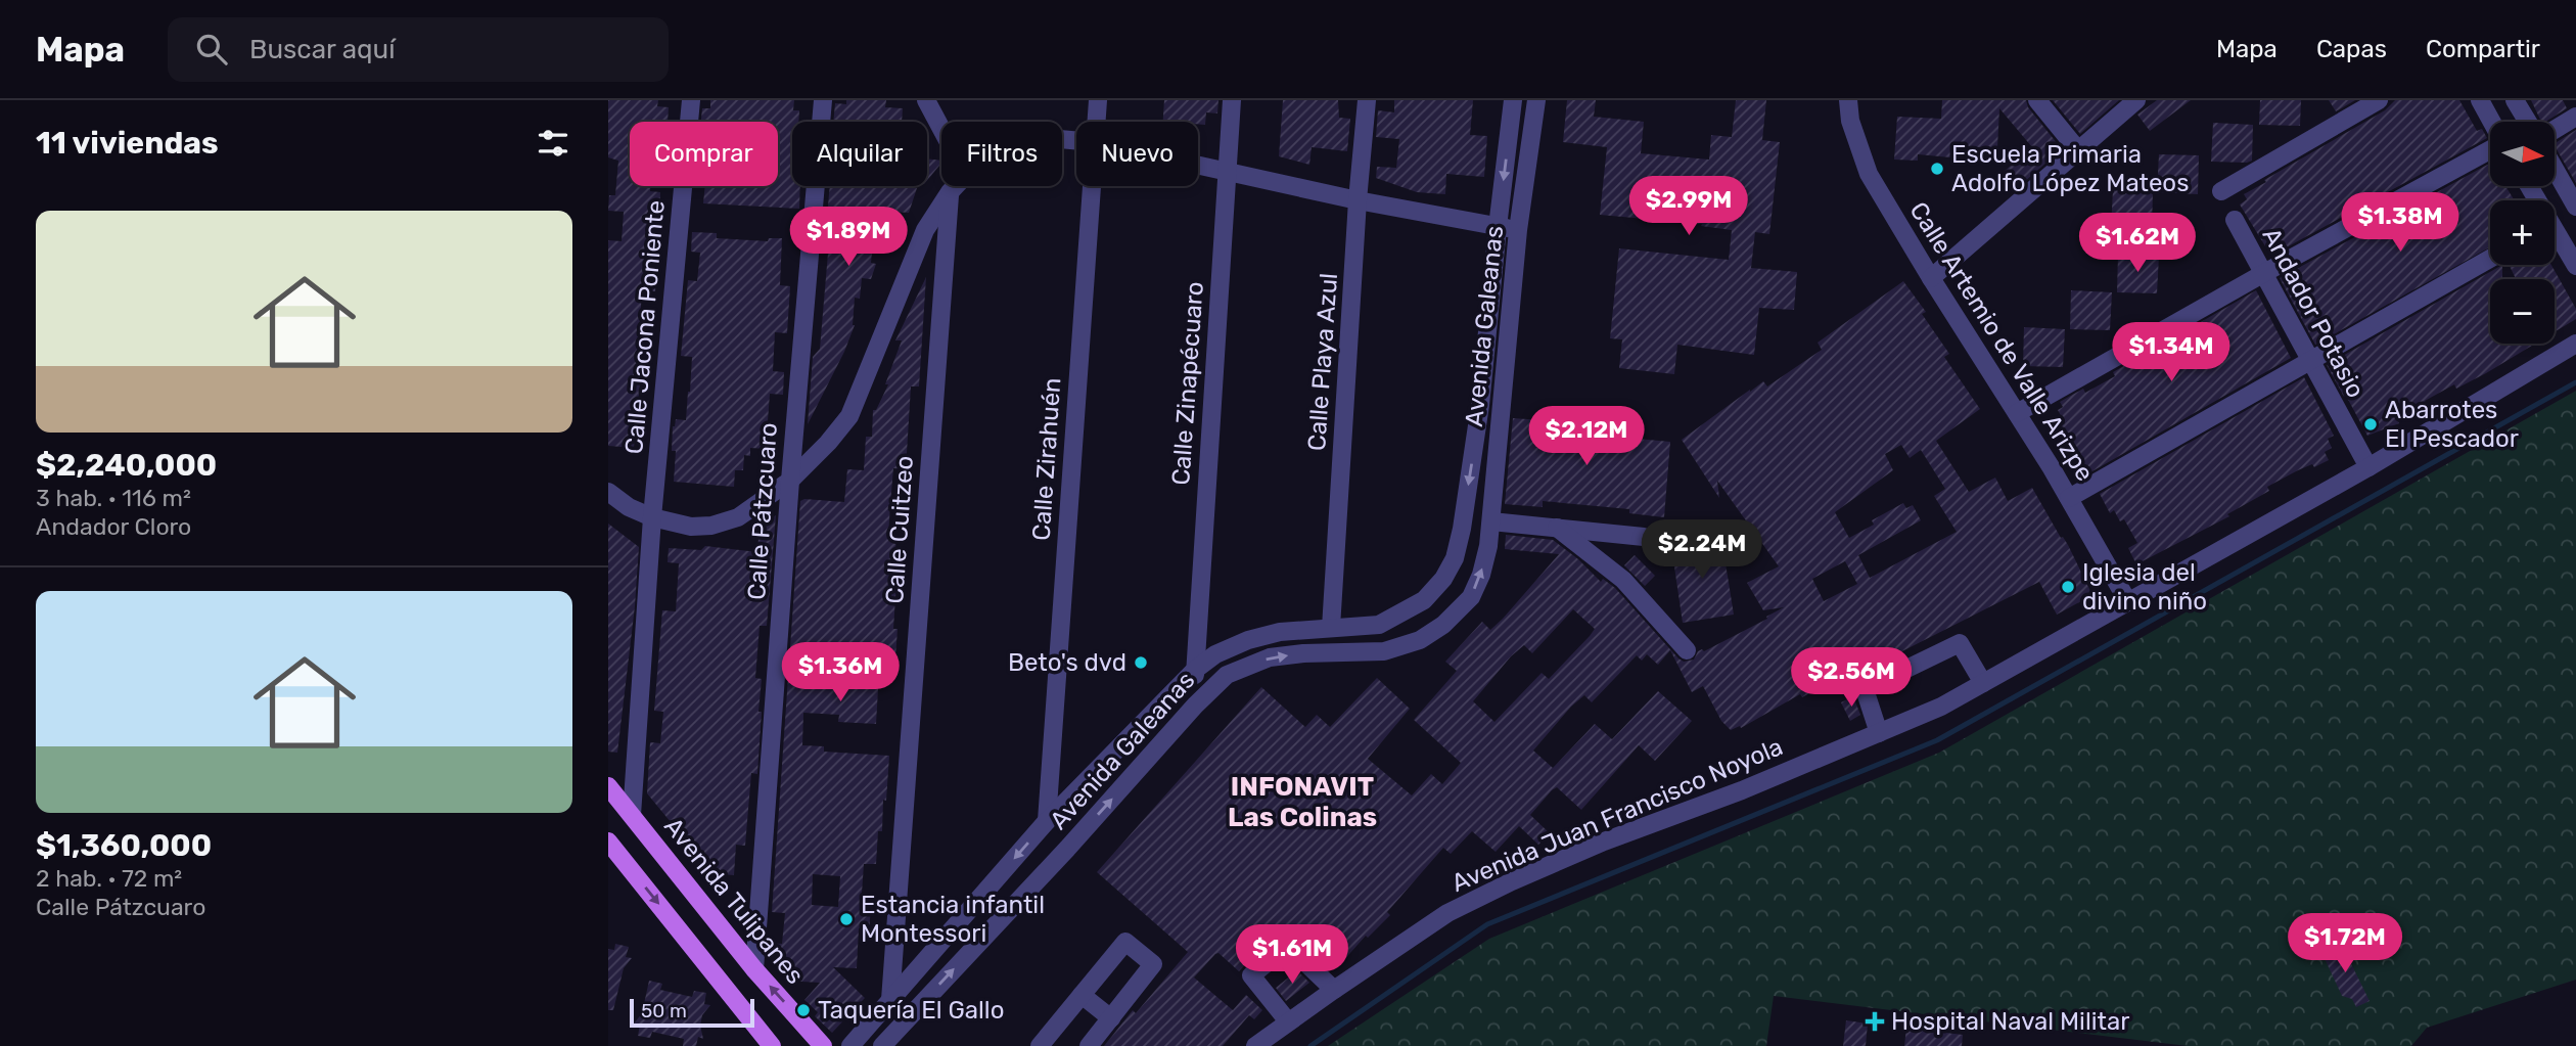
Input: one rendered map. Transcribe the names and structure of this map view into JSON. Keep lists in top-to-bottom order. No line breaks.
{"streets":{"main road":["Avenida Tulipanes"],"street":["Andador Potasio","Avenida Galeanas","Calle Jacona Poniente","Calle Artemio de Valle Arizpe","Calle Playa Azul","Calle Zinapécuaro","Calle Zirahuén","Calle Pátzcuaro","Calle Cuitzeo","Avenida Juan Francisco Noyola"]},"crossings":[["Andador Potasio","Avenida Juan Francisco Noyola"],["Avenida Galeanas","Calle Playa Azul"],["Avenida Galeanas","Calle Zinapécuaro"],["Avenida Galeanas","Calle Zirahuén"],["Avenida Galeanas","Calle Cuitzeo"],["Calle Jacona Poniente","Avenida Tulipanes"],["Calle Artemio de Valle Arizpe","Avenida Juan Francisco Noyola"],["Calle Pátzcuaro","Avenida Tulipanes"]],"districts":["INFONAVIT Las Colinas"],"places":{"other":["Escuela Primaria Adolfo López Mateos","Abarrotes El Pescador","Iglesia del divino niño","Beto's dvd","Estancia infantil Montessori","Taquería El Gallo"],"health":["Hospital Naval Militar"]},"scale_bar":"50 m","north":"right","page":{"header":"Mapa","search":"Buscar aquí","nav":["Mapa","Capas","Compartir"],"heading":"11 viviendas","map_buttons":["+","−"],"chip":["Comprar","Alquilar","Filtros","Nuevo"],"price":["$2.99M","$1.38M","$1.89M","$1.62M","$1.34M","$2.12M","$2.24M","$1.36M","$2.56M","$1.72M","$1.61M"],"list":[{"name":"$2,240,000","note":"3 hab. · 116 m² · Andador Cloro"},{"name":"$1,360,000","note":"2 hab. · 72 m² · Calle Pátzcuaro"}],"scale":"50 m"}}
